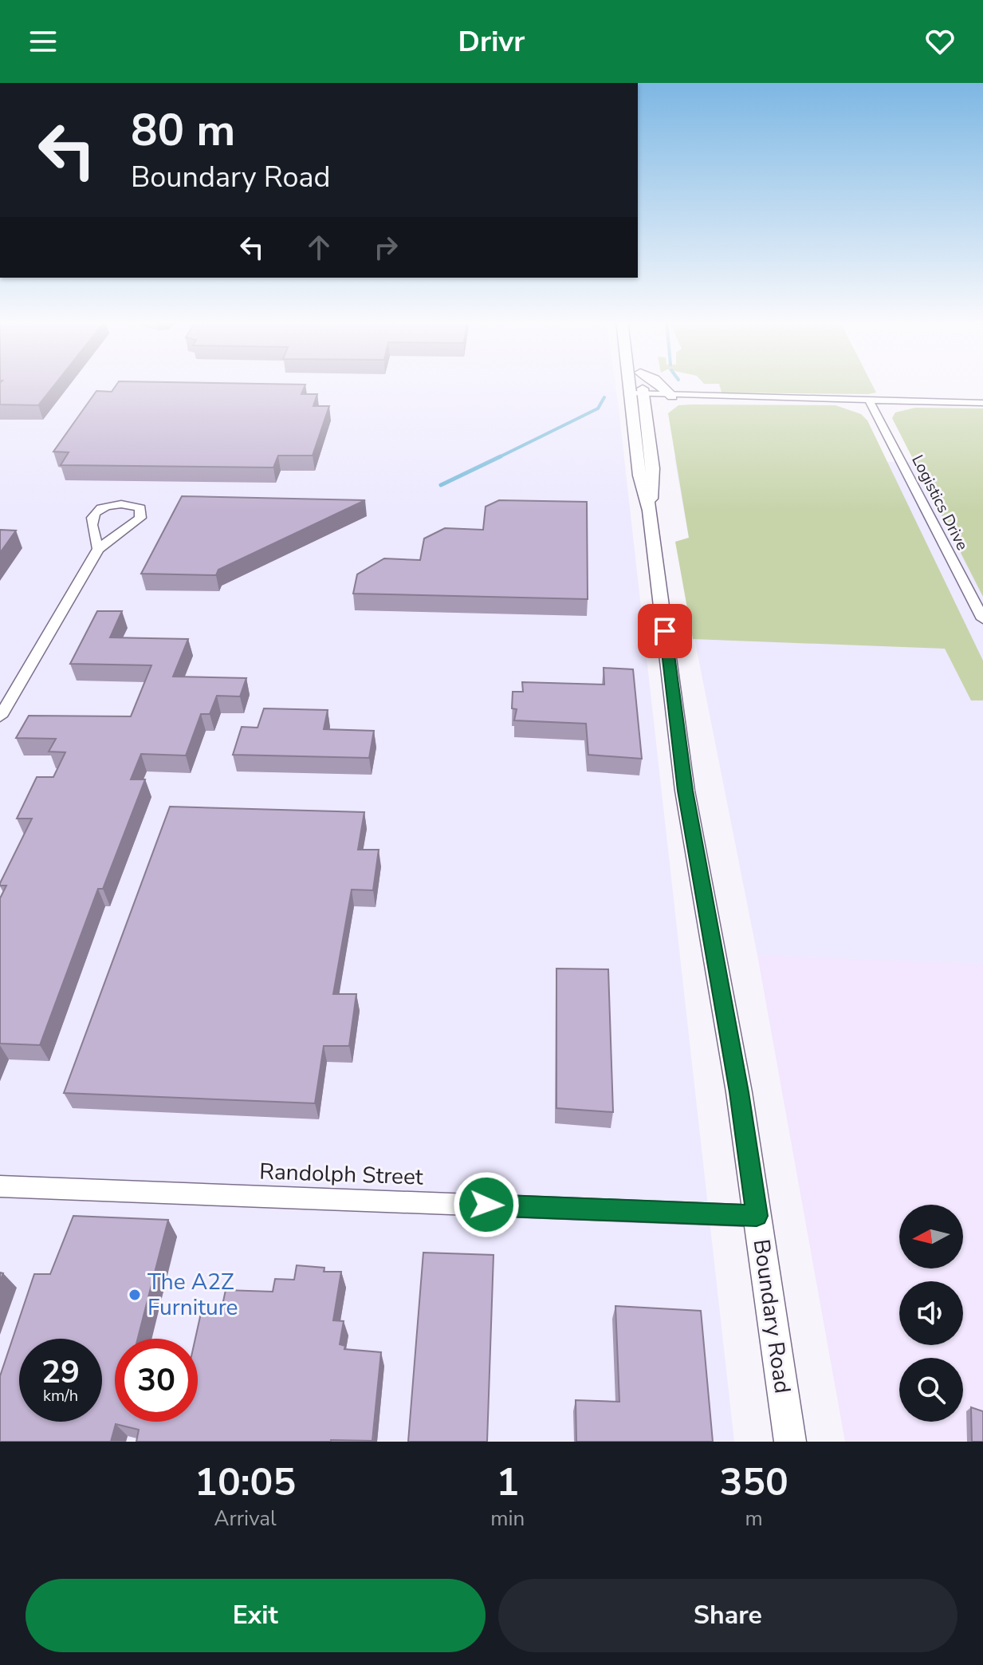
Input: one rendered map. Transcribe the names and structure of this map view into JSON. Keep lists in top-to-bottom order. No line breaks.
{"streets":{"main road":["Boundary Road"],"street":["Logistics Drive","Randolph Street"]},"crossings":[["Randolph Street","Boundary Road"]],"places":["The A2Z Furniture"],"north":"left","page":{"header":"Drivr","turn":["80 m","Boundary Road"],"speed":"29 km/h","limit":"30","eta":["10:05","Arrival","1","min","350","m"],"buttons":["Exit","Share"]}}
